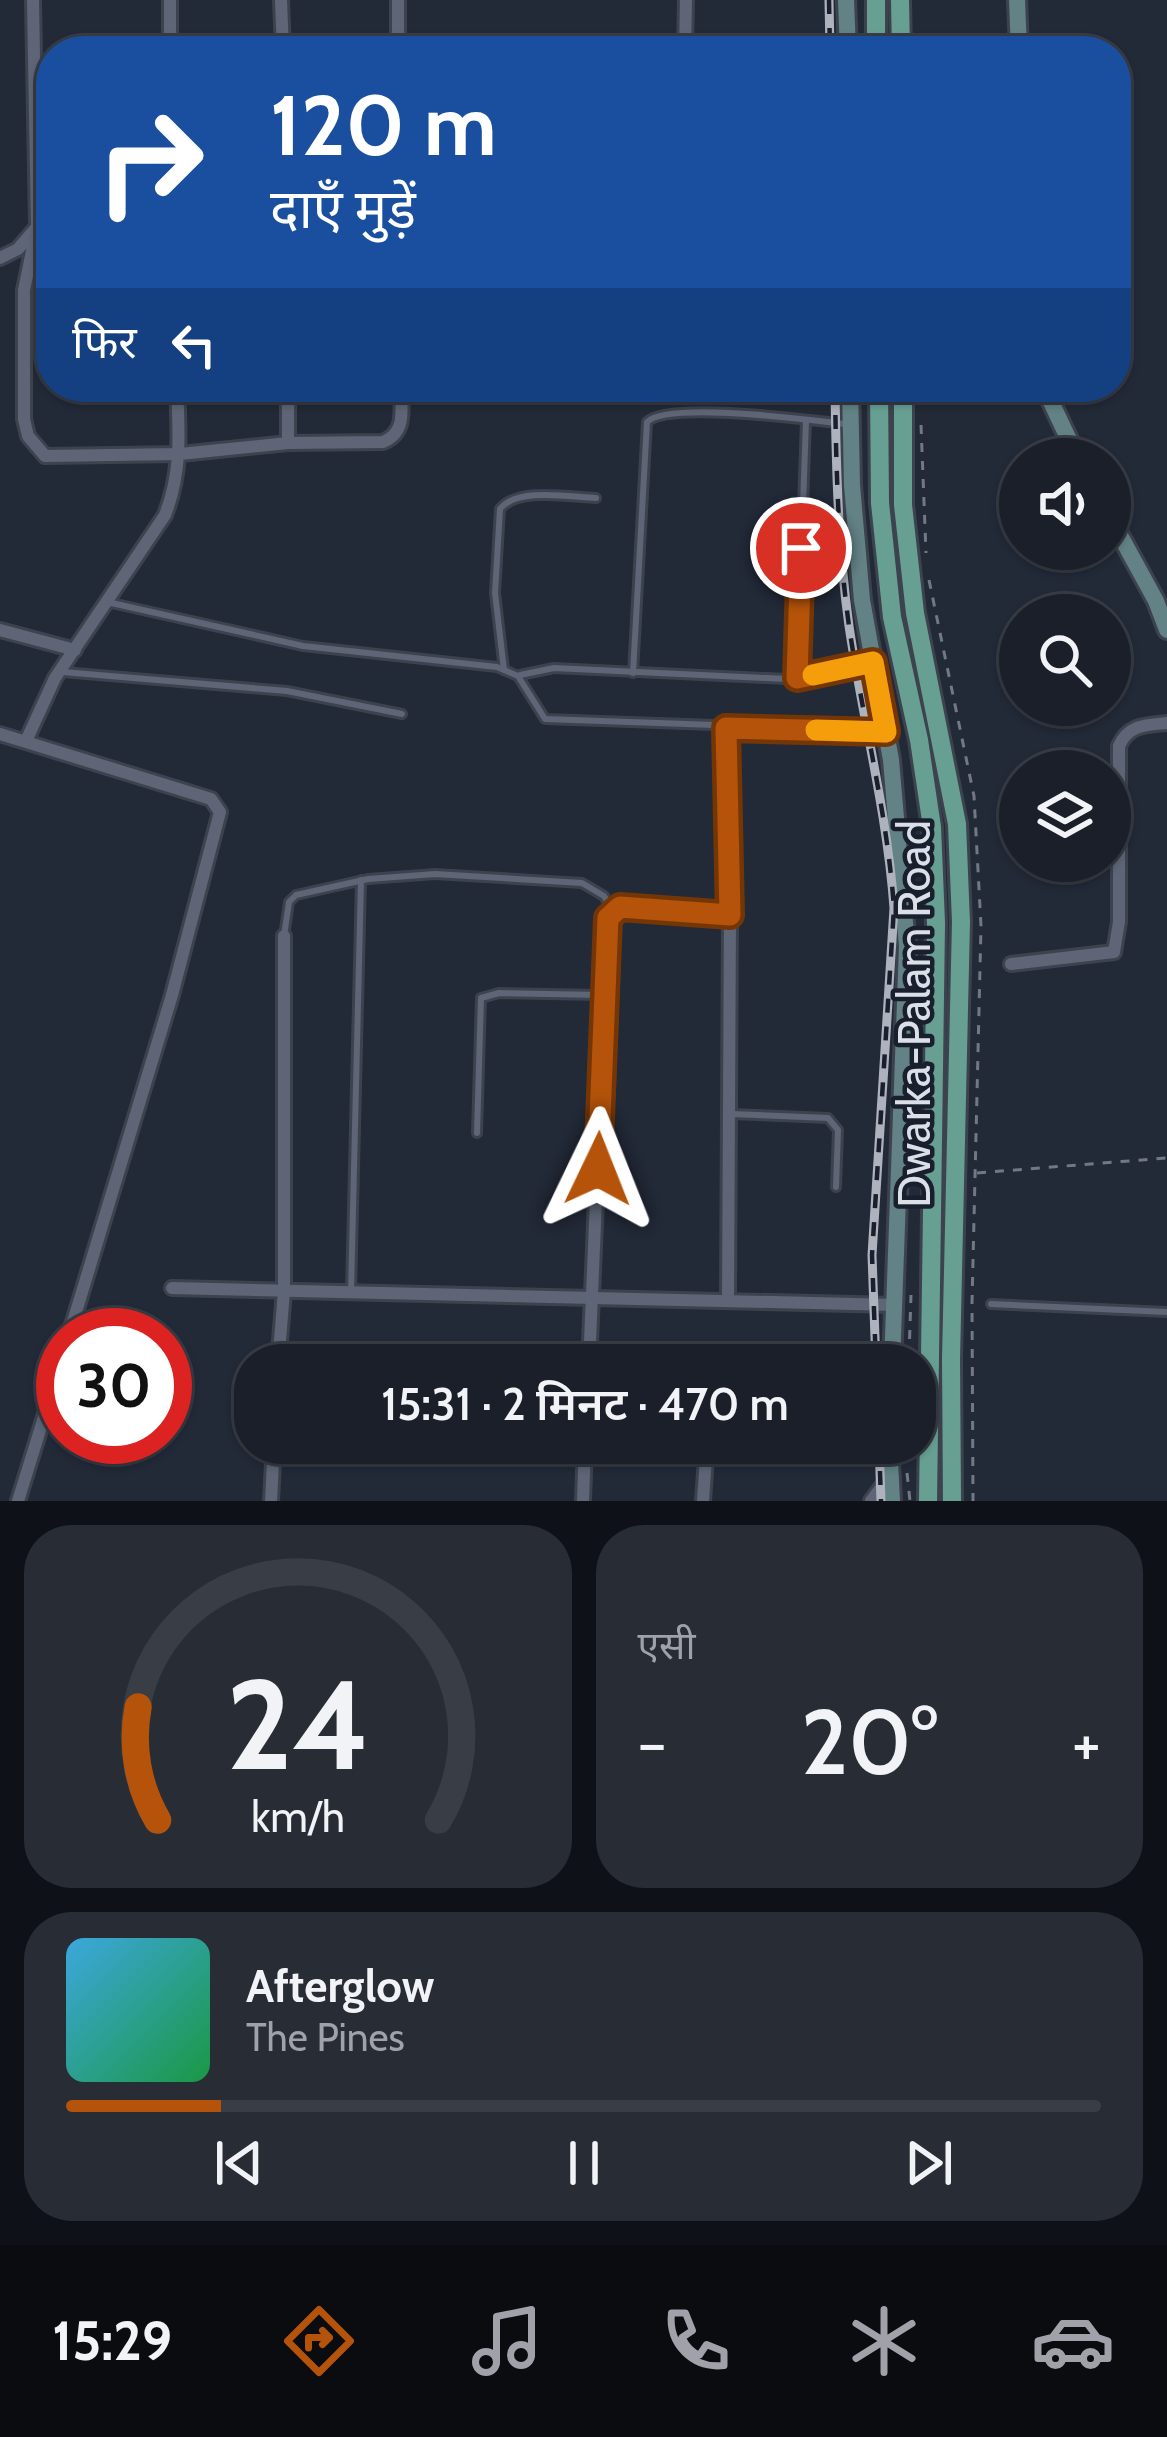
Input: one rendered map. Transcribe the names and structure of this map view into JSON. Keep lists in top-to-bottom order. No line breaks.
{"streets":{"main road":["Dwarka-Palam Road"]},"page":{"turn":["120 m","दाएँ मुड़ें"],"then":"फिर","limit":"30","trip":"15:31 · 2 मिनट · 470 m","tile":"एसी","heat":["−","20°","+"],"song":["Afterglow","The Pines"],"tabs":"15:29","gauge":["24","km/h"]}}
